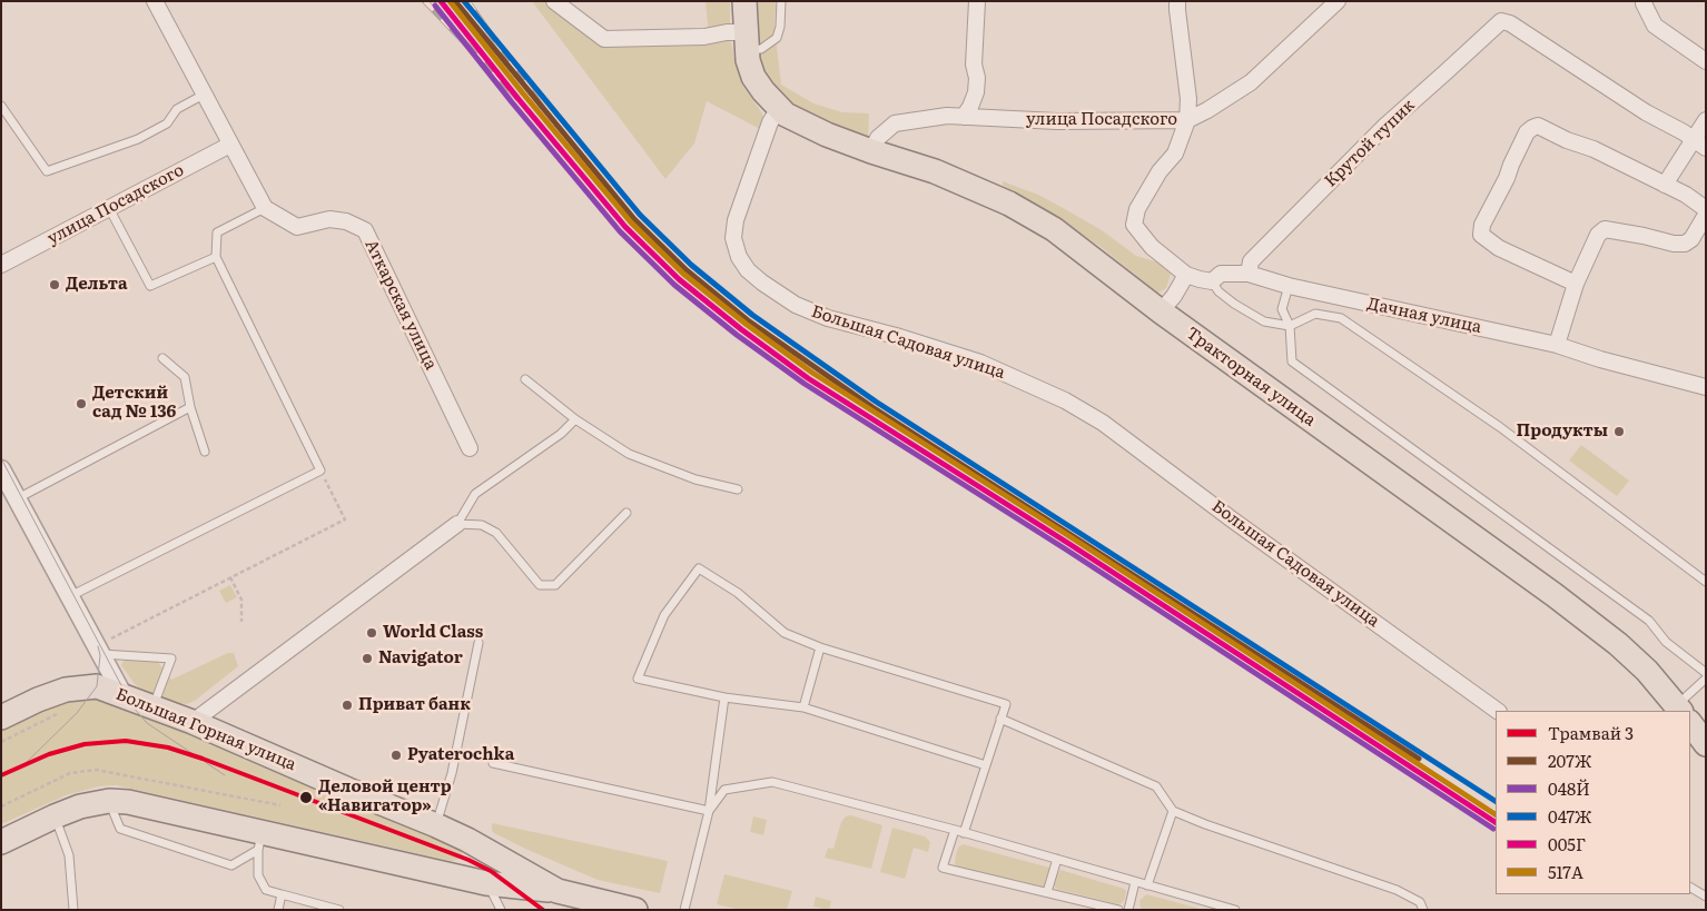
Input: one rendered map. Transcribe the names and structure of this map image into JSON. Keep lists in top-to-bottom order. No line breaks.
{"streets":{"main road":["Тракторная улица","Большая Горная улица"],"street":["улица Посадского","Крутой тупик","Аткарская улица","Дачная улица","Большая Садовая улица"]},"crossings":[["улица Посадского","Тракторная улица"],["Крутой тупик","Дачная улица"],["Большая Садовая улица","Тракторная улица"]],"places":["Дельта","Детский сад № 136","Продукты","World Class","Navigator","Приват банк","Pyaterochka","Деловой центр «Навигатор»"],"lines":["transit line 207Ж","transit line 047Ж","transit line 005Г","transit line 517А","transit line 048Й","tram line 3"],"legend":["Трамвай 3","207Ж","048Й","047Ж","005Г","517А"]}
